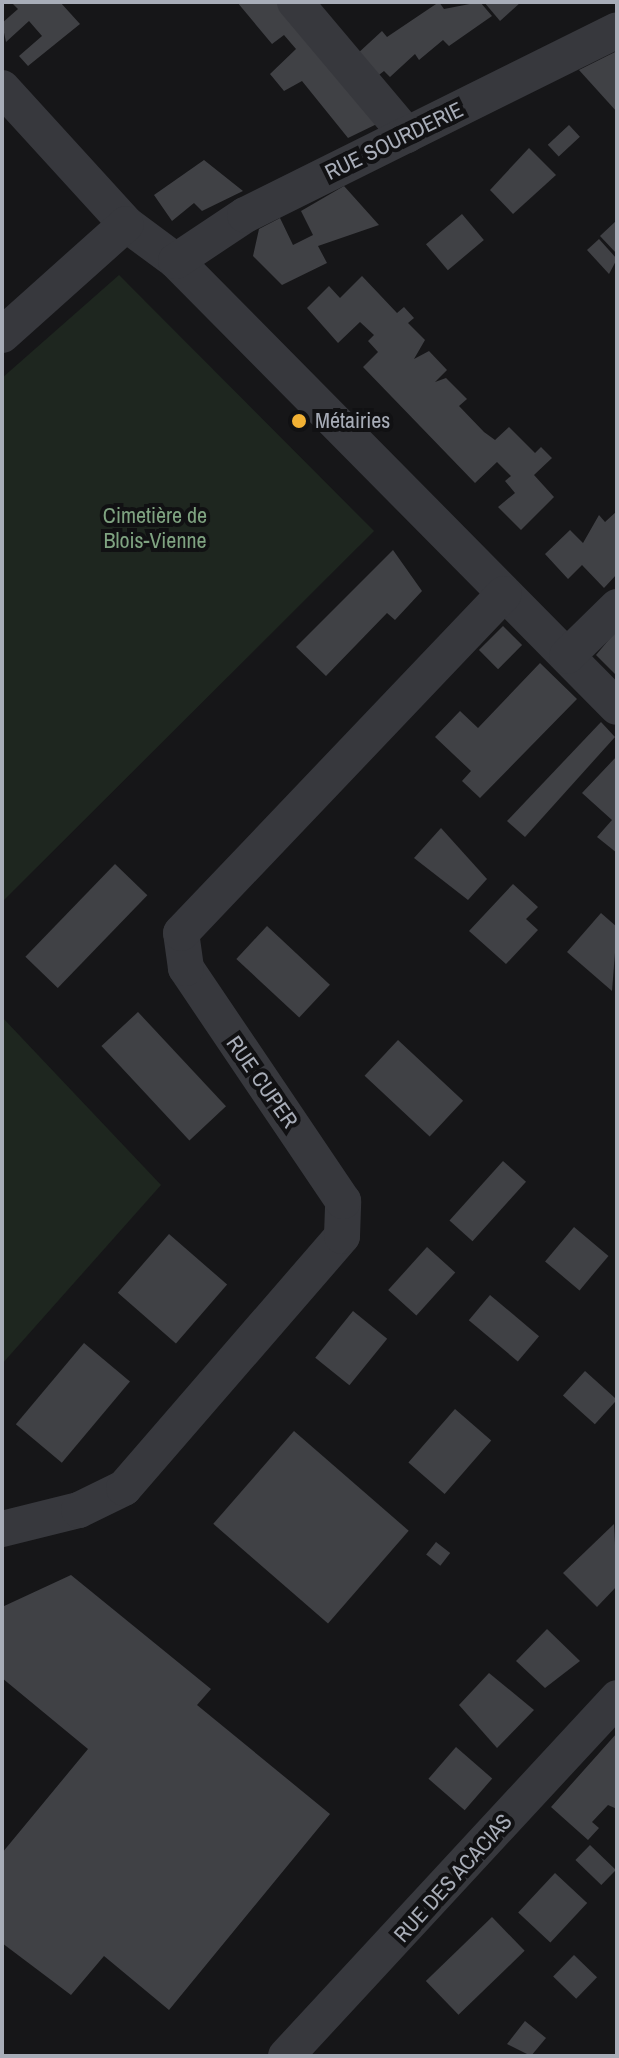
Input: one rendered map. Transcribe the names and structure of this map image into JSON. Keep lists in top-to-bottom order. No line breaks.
{"streets":{"street":["RUE SOURDERIE","RUE CUPER","RUE DES ACACIAS"]},"parks":["Cimetière de Blois-Vienne"],"places":["Métairies"]}
